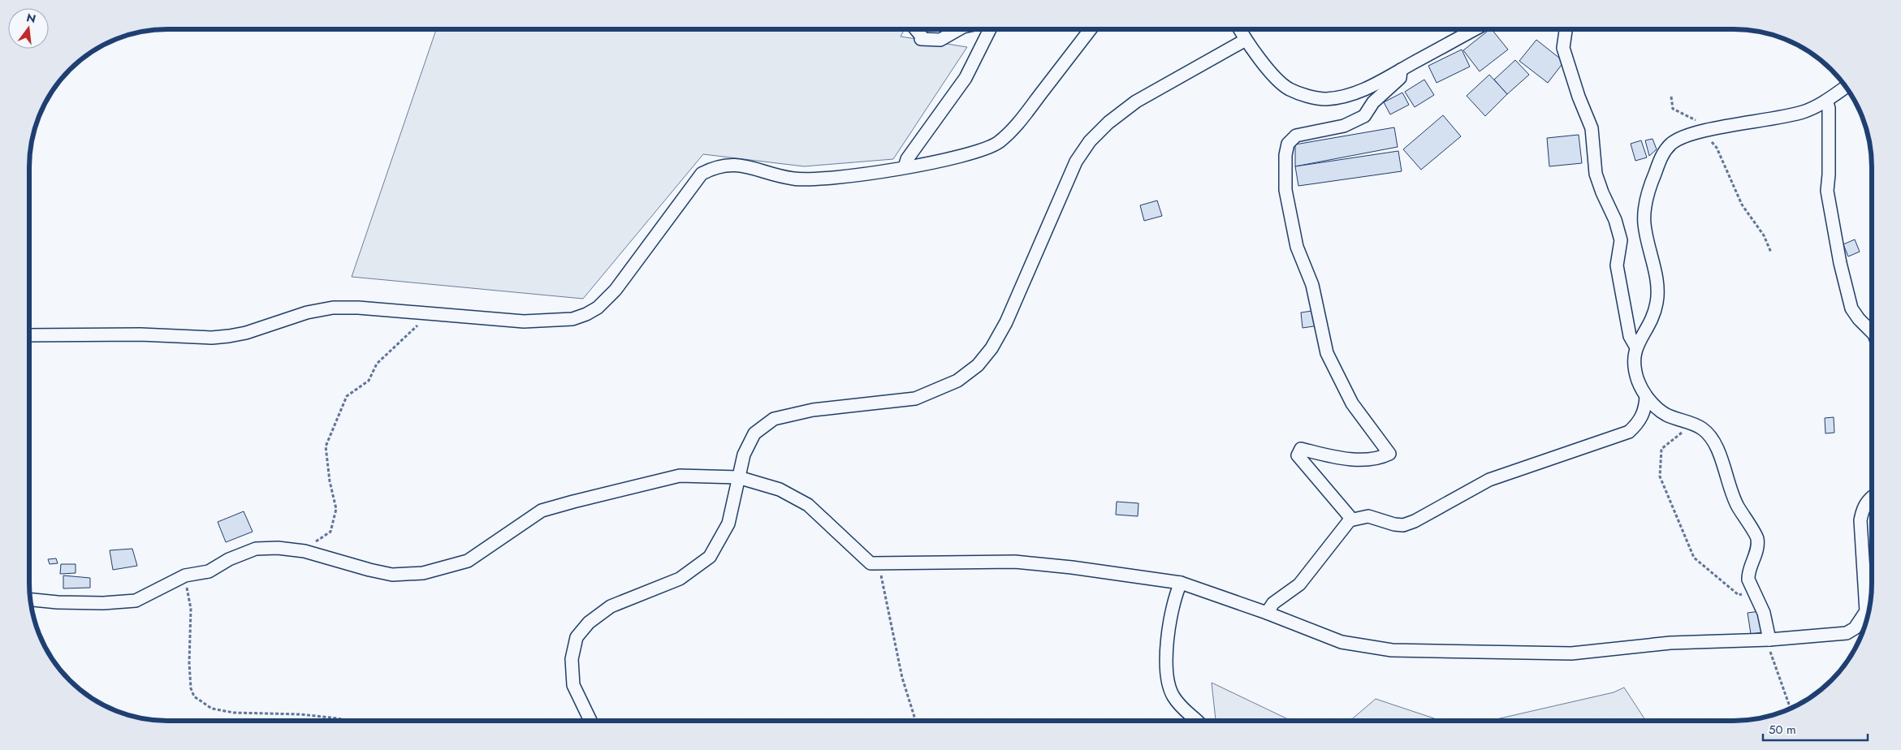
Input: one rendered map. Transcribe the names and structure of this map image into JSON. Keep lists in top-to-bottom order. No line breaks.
{"scale_bar":"50 m","north":"top"}
